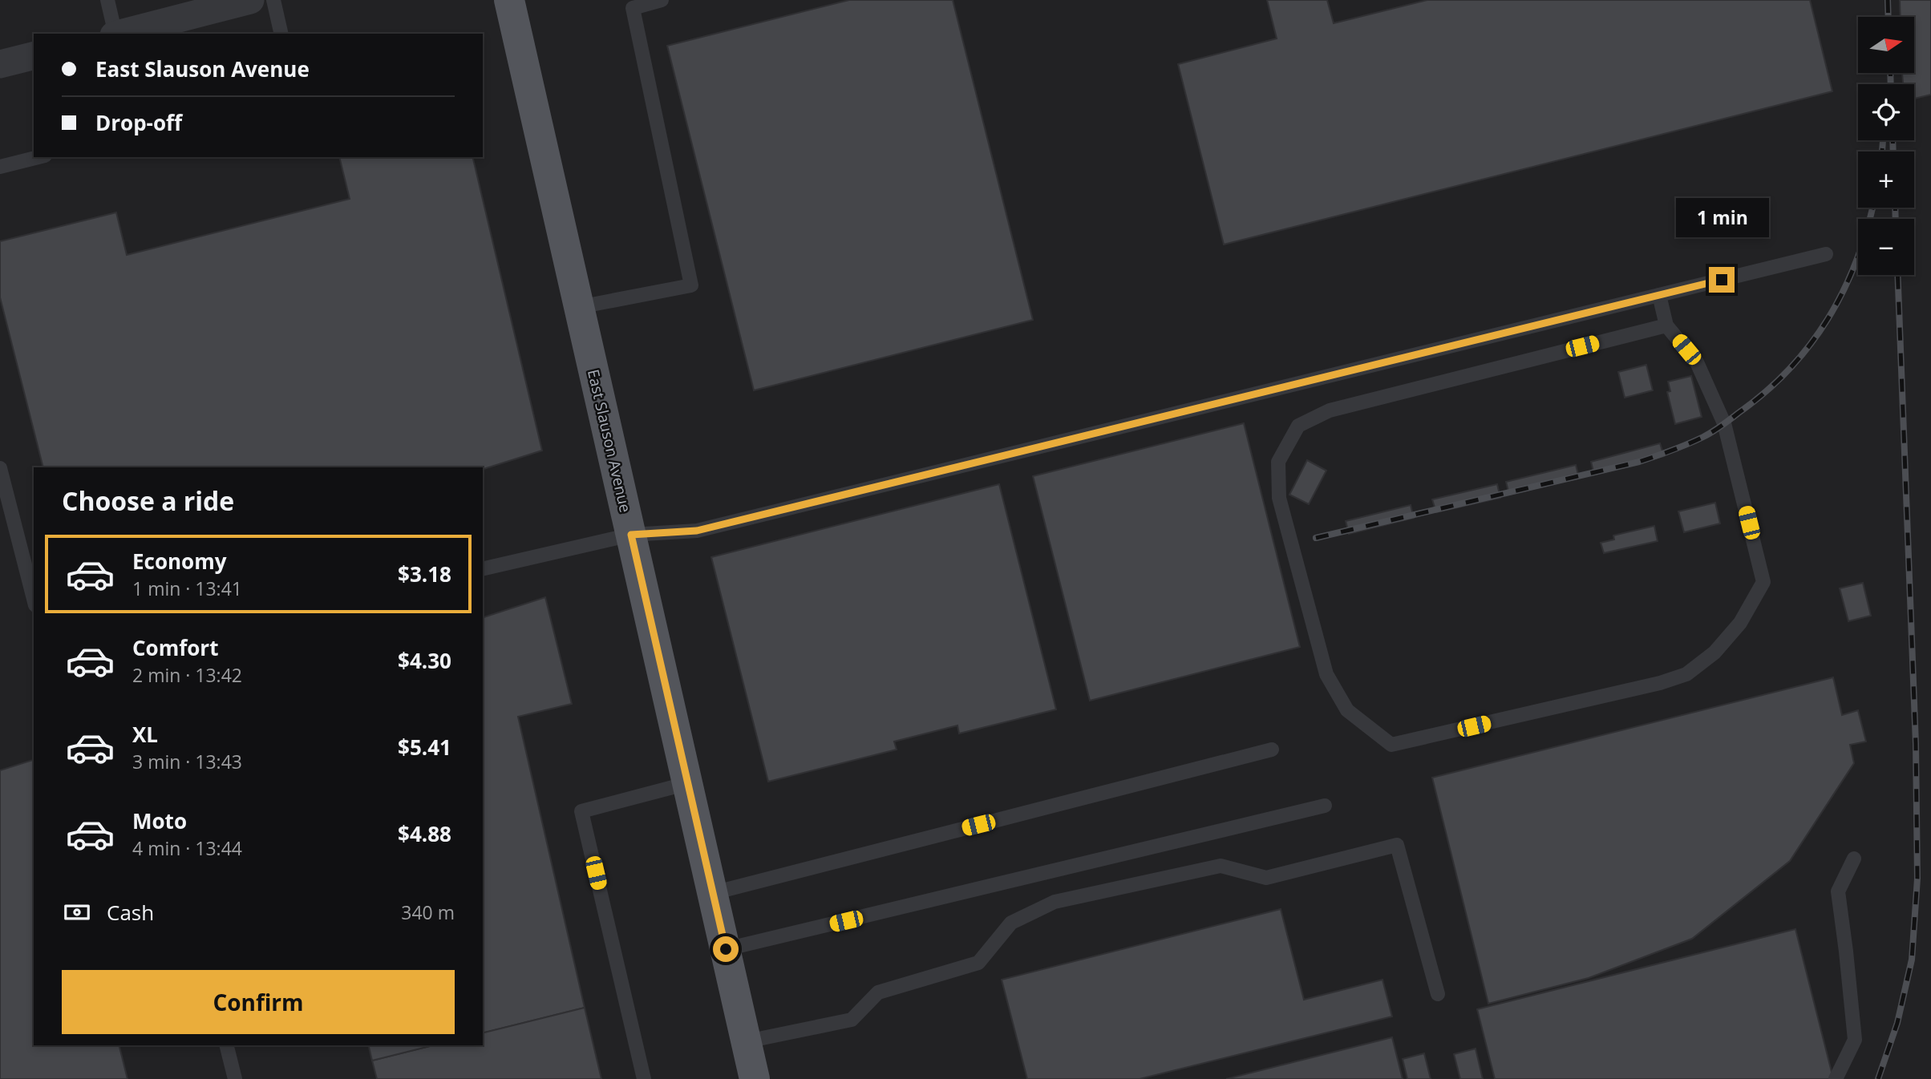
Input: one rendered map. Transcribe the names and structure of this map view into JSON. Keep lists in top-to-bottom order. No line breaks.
{"streets":{"main road":["East Slauson Avenue"]},"north":"right","page":{"map_buttons":["+","−"],"banner":["East Slauson Avenue","Drop-off"],"bubble":"1 min","heading":"Choose a ride","list":[{"name":"Economy","note":"1 min · 13:41","value":"$3.18"},{"name":"Comfort","note":"2 min · 13:42","value":"$4.30"},{"name":"XL","note":"3 min · 13:43","value":"$5.41"},{"name":"Moto","note":"4 min · 13:44","value":"$4.88"}],"pay":["Cash","340 m"],"buttons":"Confirm"}}
